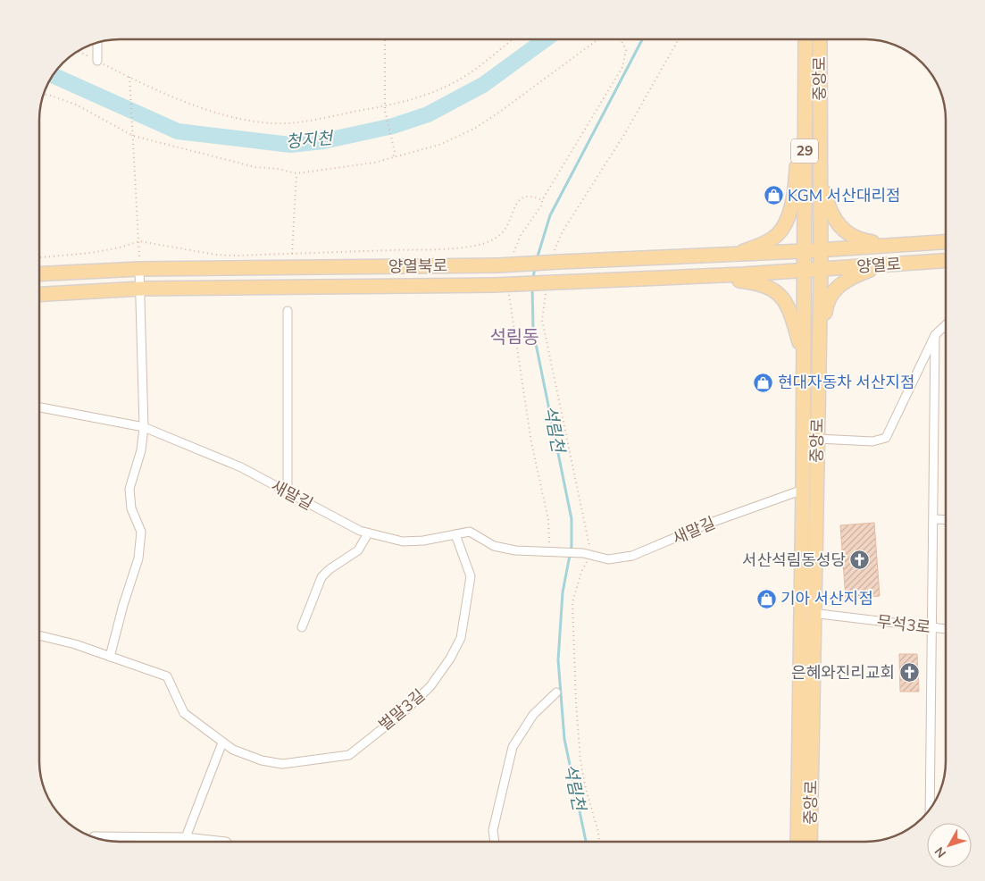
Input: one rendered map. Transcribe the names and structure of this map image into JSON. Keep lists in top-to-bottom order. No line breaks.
{"streets":{"main road":["중앙로","29","양열로","양열북로"],"street":["새말길","무석3로","벌말3길"]},"crossings":[["중앙로","양열로"],["중앙로","양열북로"],["중앙로","새말길"],["중앙로","무석3로"],["양열로","양열북로"],["새말길","벌말3길"]],"districts":["석림동"],"water":["청지천","석림천"],"places":{"shop":["KGM 서산대리점","현대자동차 서산지점","기아 서산지점"],"church":["서산석림동성당","은혜와진리교회"]},"north":"bottom left"}
